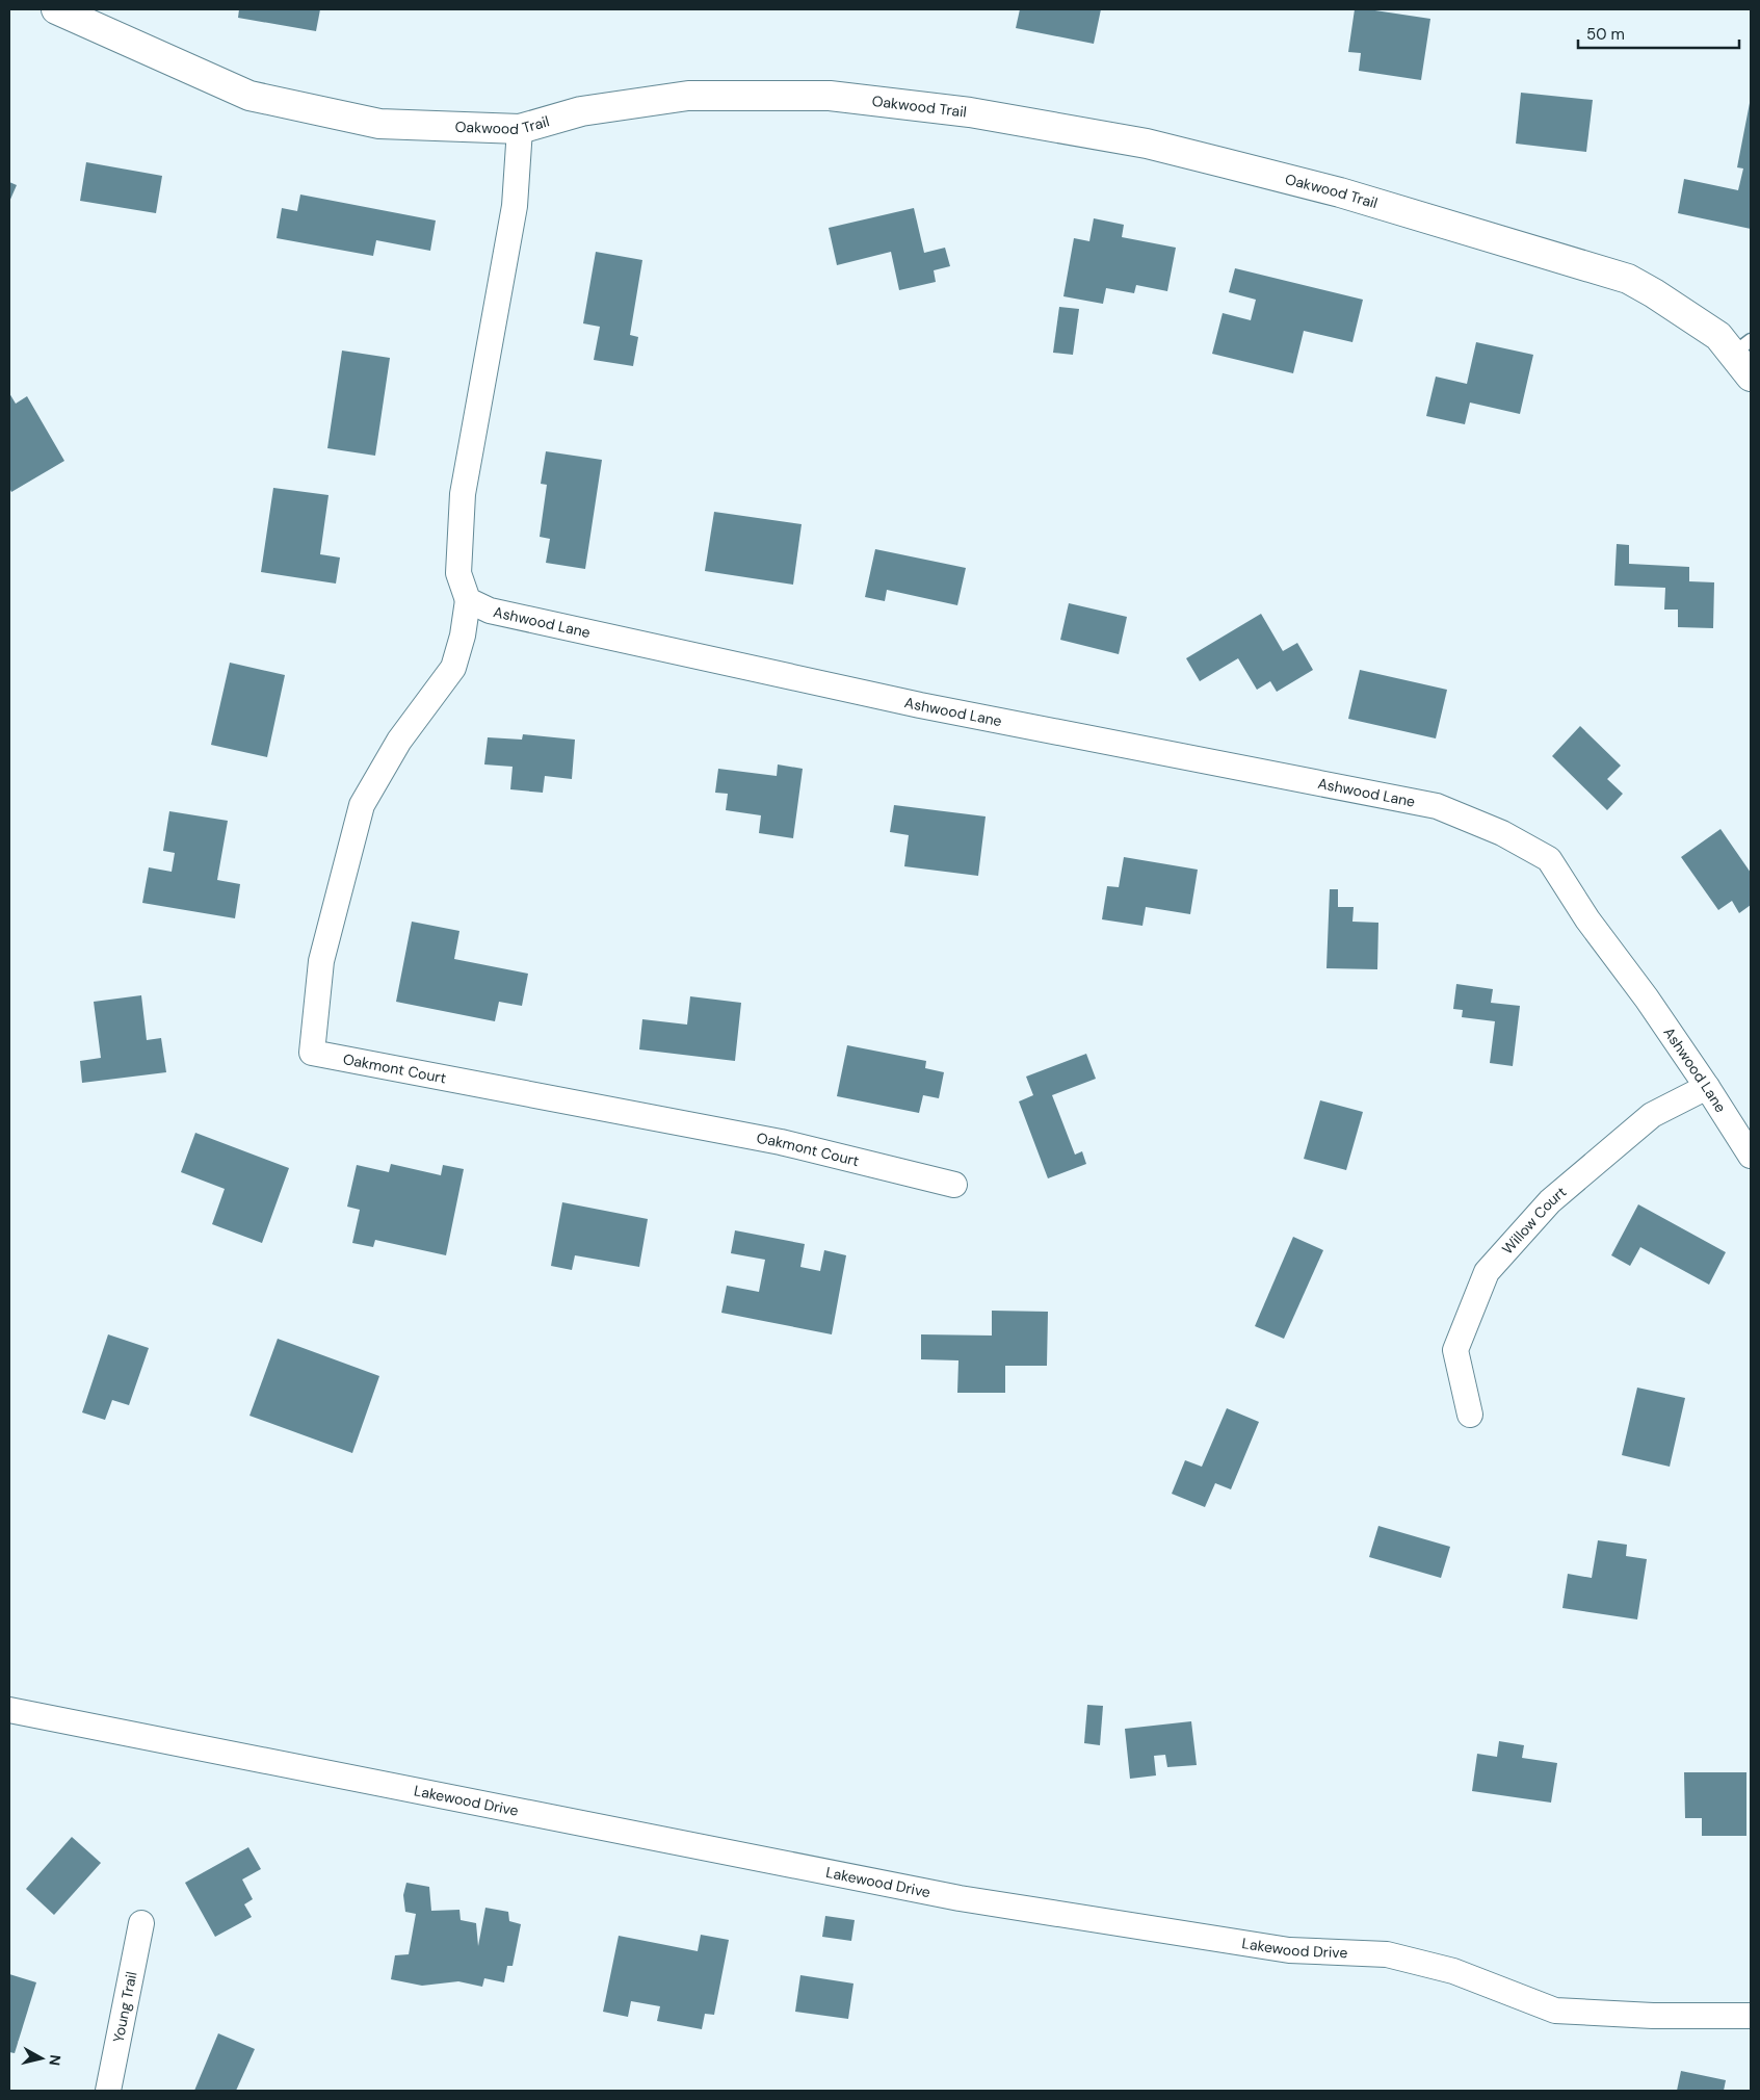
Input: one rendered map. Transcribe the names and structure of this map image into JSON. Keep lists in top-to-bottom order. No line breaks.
{"streets":{"street":["Oakwood Trail","Ashwood Lane","Oakmont Court","Willow Court","Lakewood Drive","Young Trail"]},"crossings":[["Ashwood Lane","Oakmont Court"],["Ashwood Lane","Willow Court"]],"scale_bar":"50 m","north":"right"}
